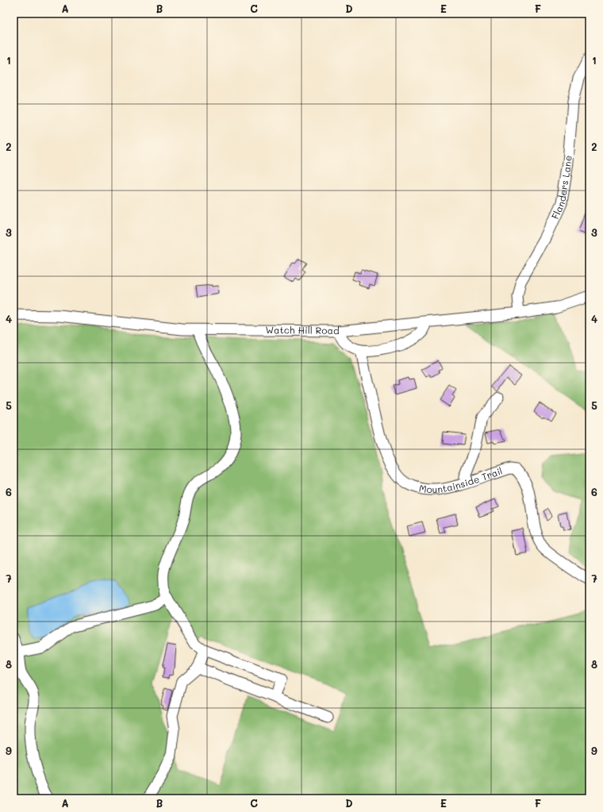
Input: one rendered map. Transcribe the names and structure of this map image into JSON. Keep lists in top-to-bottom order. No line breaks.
{"streets":{"street":["Flanders Lane","Watch Hill Road","Mountainside Trail"]},"crossings":[["Flanders Lane","Watch Hill Road"]],"grid":{"columns":["A","B","C","D","E","F"],"rows":["1","2","3","4","5","6","7","8","9"]}}
